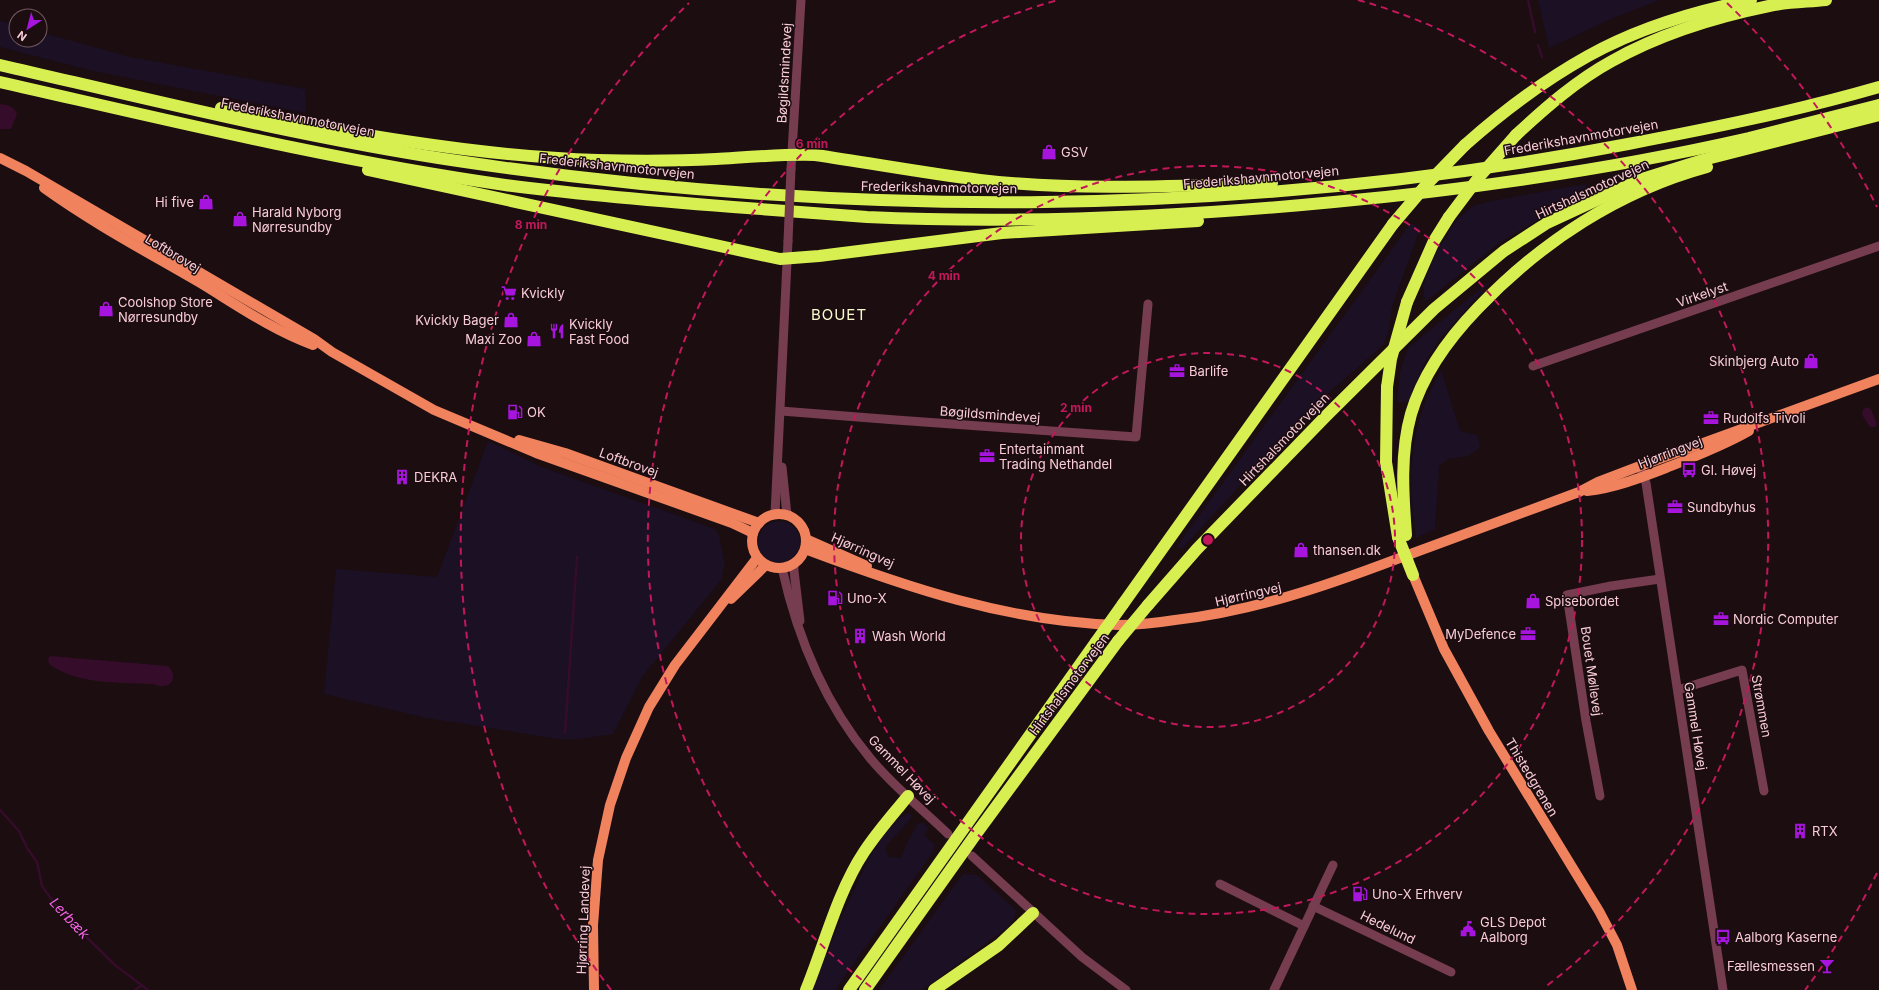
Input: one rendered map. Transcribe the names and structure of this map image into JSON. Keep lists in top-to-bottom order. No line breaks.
{"streets":{"highway":["Frederikshavnmotorvejen","Hirtshalsmotorvejen"],"main road":["Loftbrovej","Hjørringvej","Thistedgrenen","Hjørring Landevej"],"street":["Bøgildsmindevej","Virkelyst","Bouet Møllevej","Strømmen","Gammel Høvej","Hedelund"]},"crossings":[["Bøgildsmindevej","Loftbrovej"],["Bøgildsmindevej","Hjørringvej"],["Bøgildsmindevej","Gammel Høvej"],["Bøgildsmindevej","Hjørring Landevej"],["Loftbrovej","Hjørringvej"],["Loftbrovej","Gammel Høvej"],["Loftbrovej","Hjørring Landevej"],["Hjørringvej","Gammel Høvej"],["Hjørringvej","Hjørring Landevej"],["Bouet Møllevej","Gammel Høvej"],["Strømmen","Gammel Høvej"],["Gammel Høvej","Hjørring Landevej"]],"districts":["BOUET"],"water":["Lerbæk"],"places":{"shop":["GSV","Hi five","Harald Nyborg Nørresundby","Coolshop Store Nørresundby","Kvickly Bager","Maxi Zoo","Skinbjerg Auto","thansen.dk","Spisebordet"],"supermarket":["Kvickly"],"restaurant":["Kvickly Fast Food"],"office":["Barlife","Rudolfs Tivoli","Entertainmant Trading Nethandel","Sundbyhus","Nordic Computer","MyDefence"],"fuel station":["OK","Uno-X","Uno-X Erhverv"],"bus stop":["Gl. Høvej","Aalborg Kaserne"],"building":["DEKRA","Wash World","RTX"],"public building":["GLS Depot Aalborg"],"bar":["Fællesmessen"]},"north":"bottom left","rings":["6 min","8 min","4 min","2 min"]}
